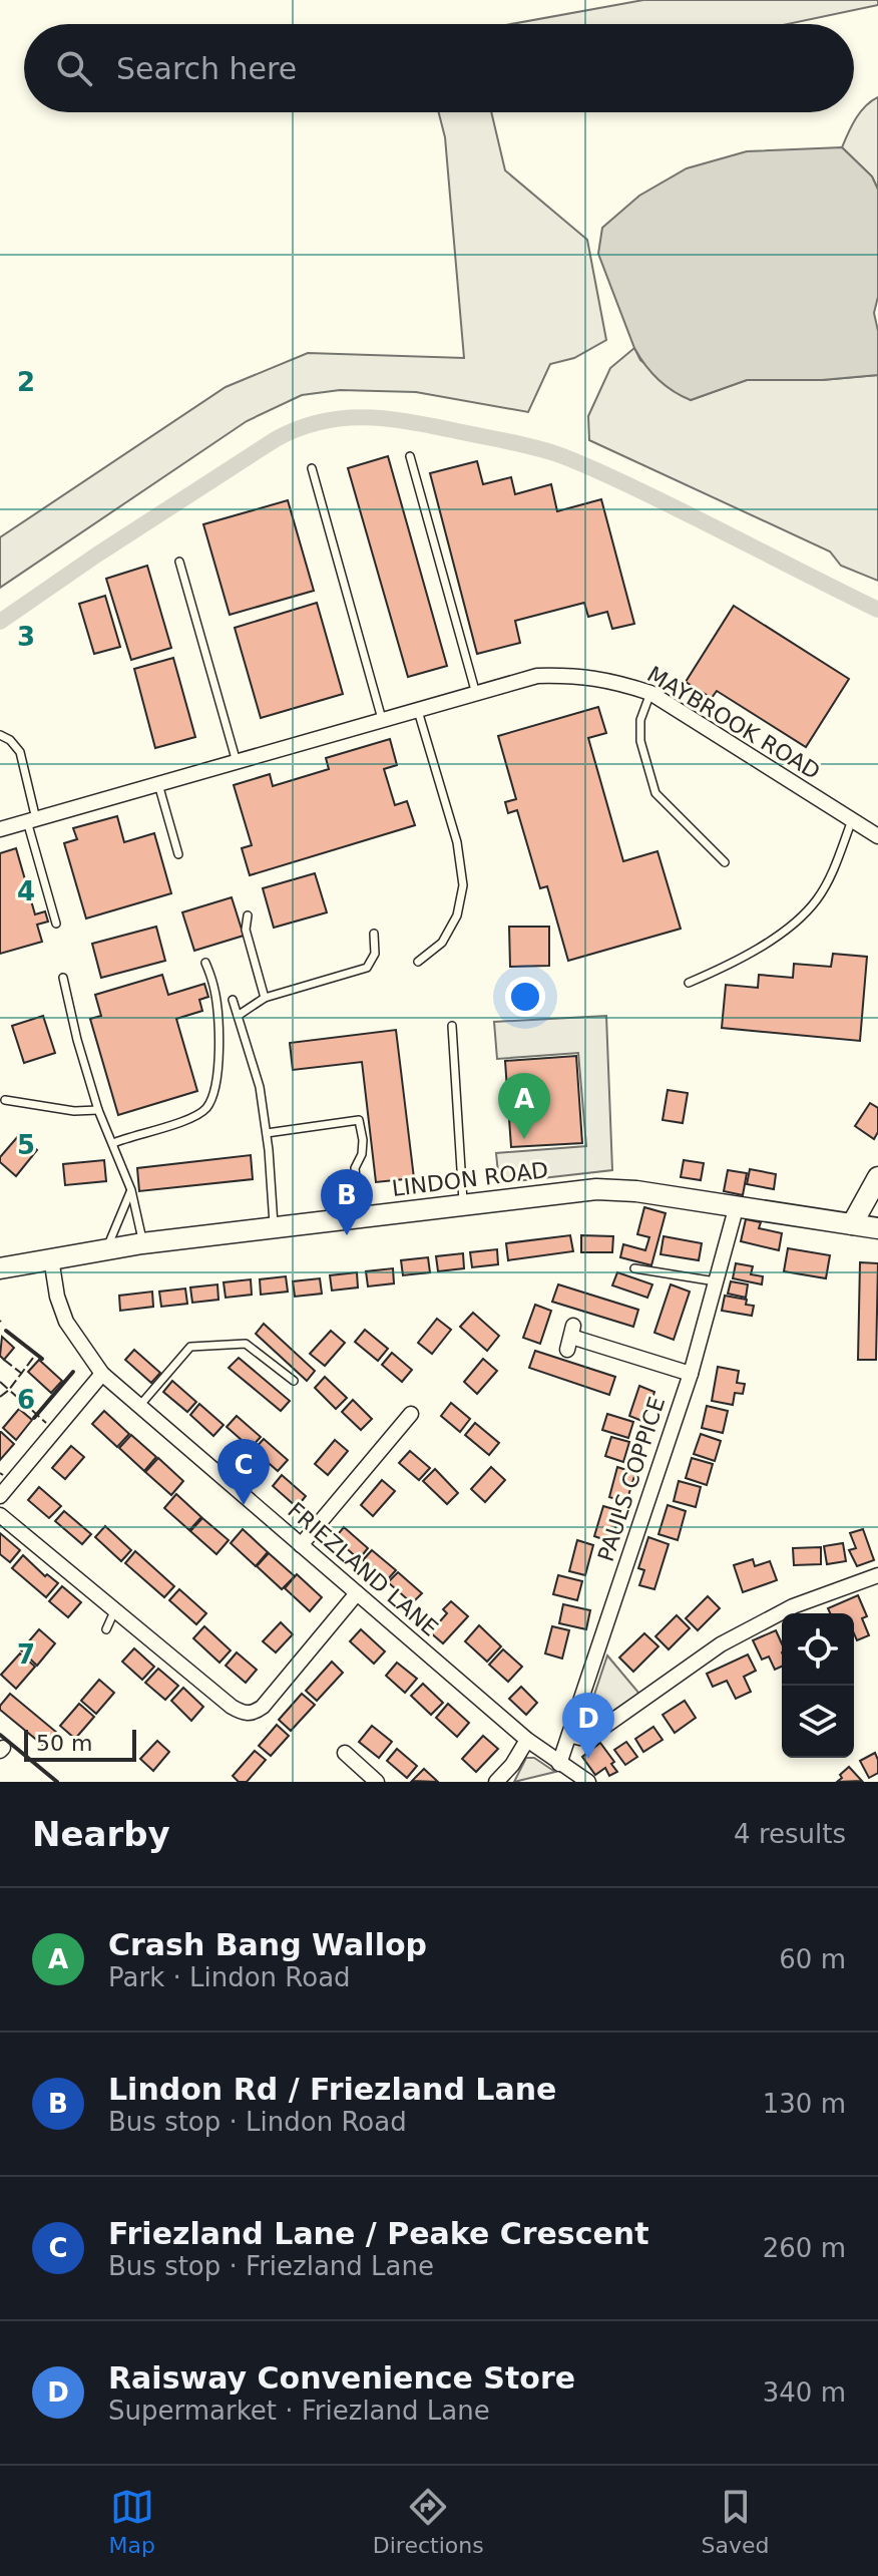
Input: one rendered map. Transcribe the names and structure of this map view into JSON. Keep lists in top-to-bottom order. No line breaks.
{"streets":{"main road":["LINDON ROAD"],"street":["MAYBROOK ROAD","PAULS COPPICE","FRIEZLAND LANE"]},"crossings":[["LINDON ROAD","PAULS COPPICE"],["LINDON ROAD","FRIEZLAND LANE"],["PAULS COPPICE","FRIEZLAND LANE"]],"scale_bar":"50 m","page":{"search":"Search here","pins":["A","B","C","D"],"scale":"50 m","heading":["Nearby","4 results"],"list":[{"mark":"A","name":"Crash Bang Wallop","note":"Park · Lindon Road","value":"60 m"},{"mark":"B","name":"Lindon Rd / Friezland Lane","note":"Bus stop · Lindon Road","value":"130 m"},{"mark":"C","name":"Friezland Lane / Peake Crescent","note":"Bus stop · Friezland Lane","value":"260 m"},{"mark":"D","name":"Raisway Convenience Store","note":"Supermarket · Friezland Lane","value":"340 m"}],"nav":["Map","Directions","Saved"]},"grid":{"rows":["2","3","4","5","6","7"]}}
